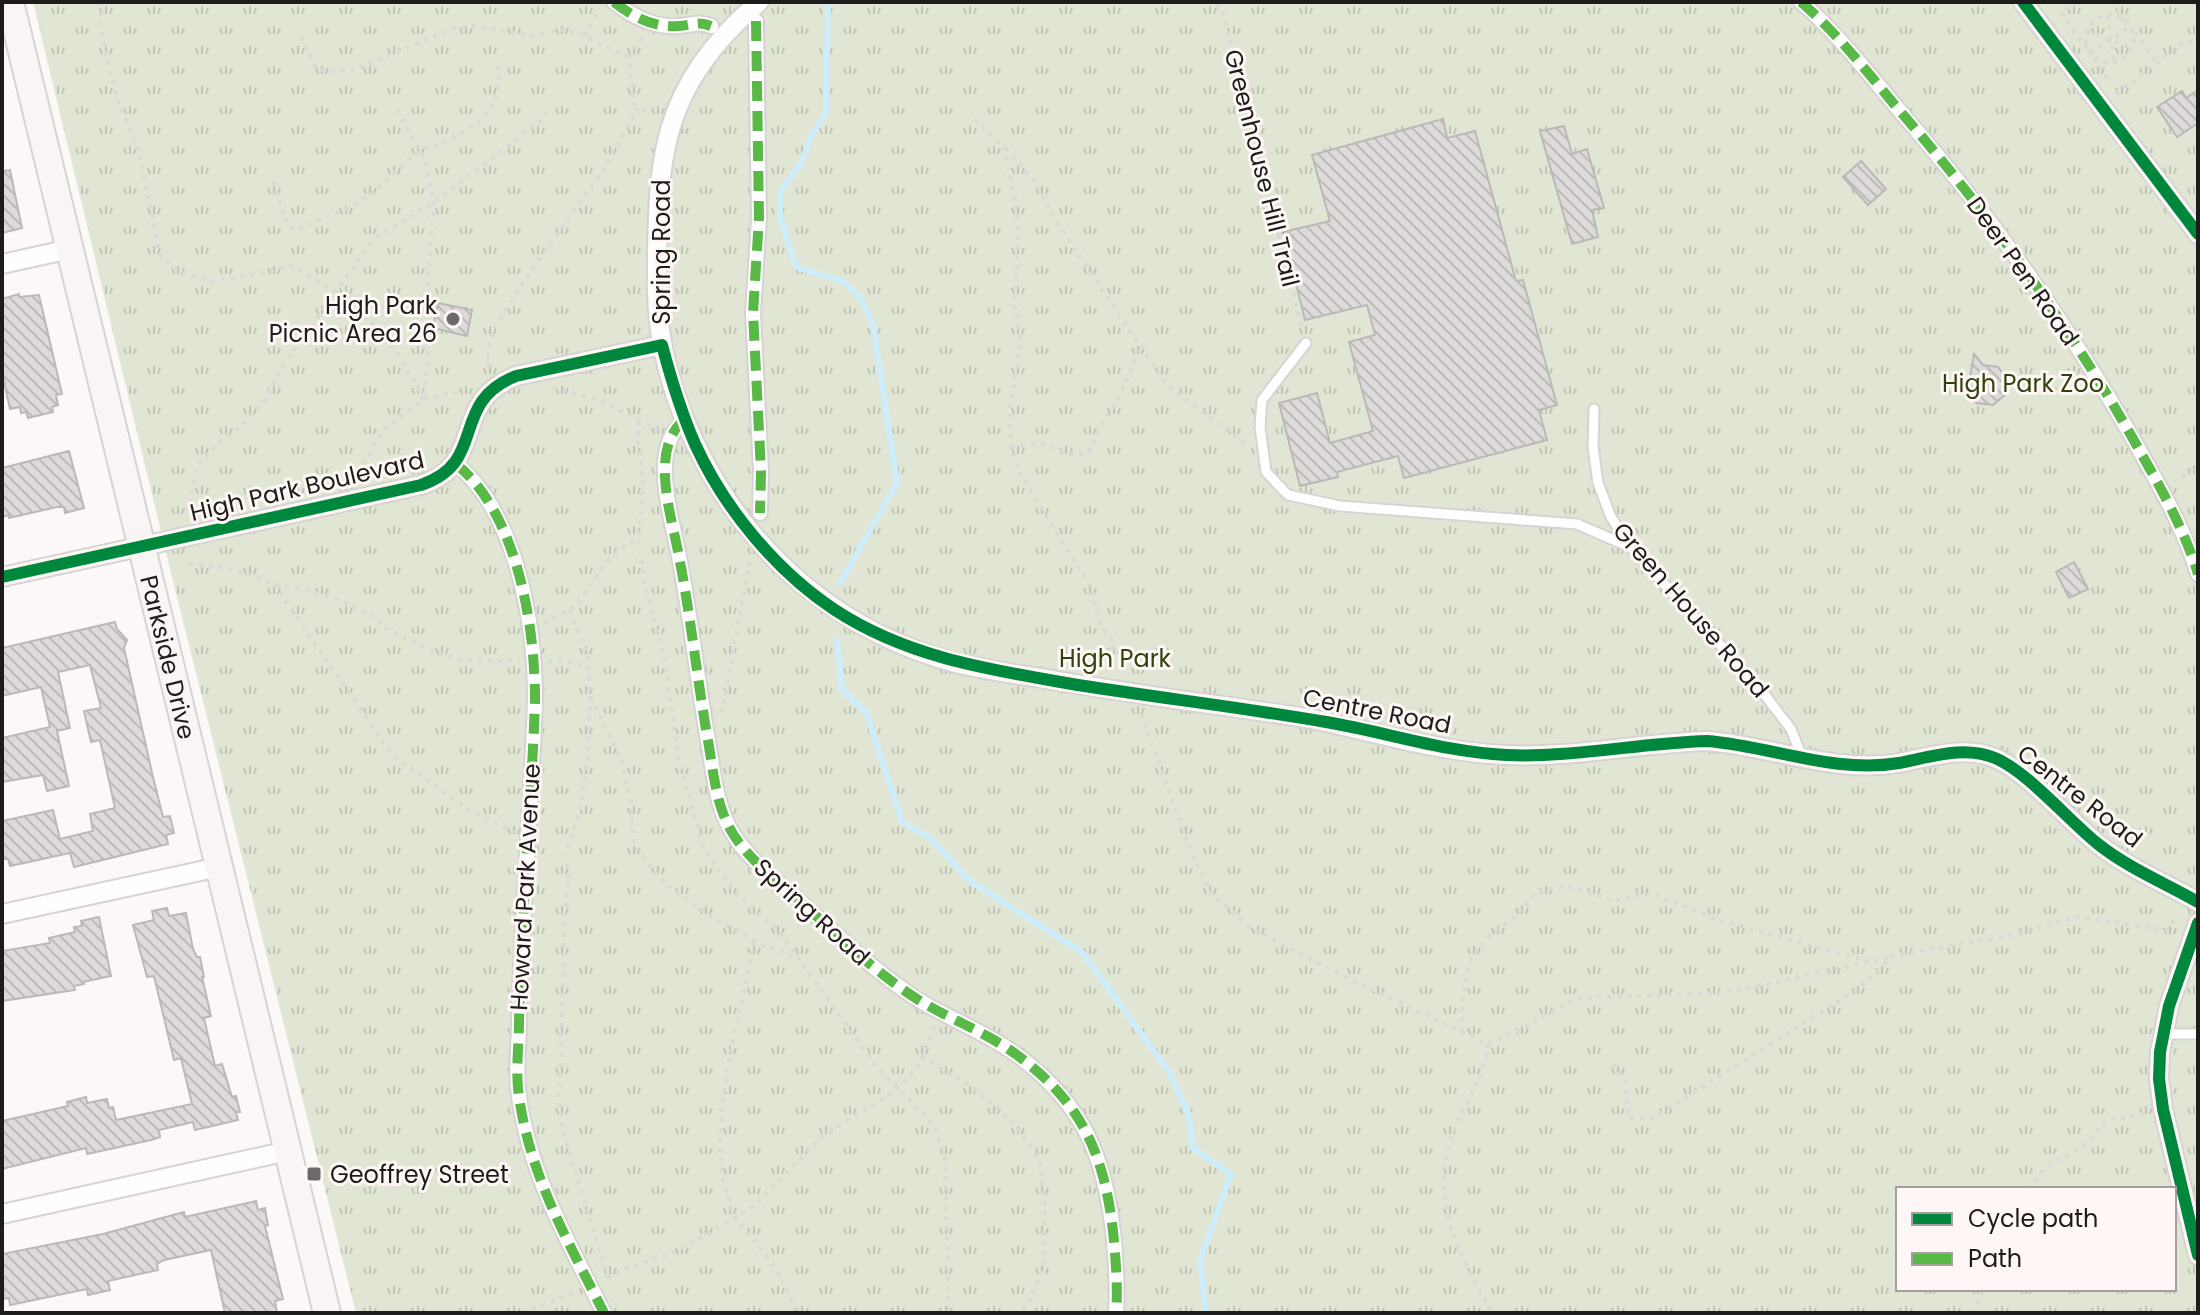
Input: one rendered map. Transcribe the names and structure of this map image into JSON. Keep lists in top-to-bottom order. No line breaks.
{"streets":{"main road":["Parkside Drive"],"street":["Spring Road","Deer Pen Road","High Park Boulevard","Centre Road","Howard Park Avenue"],"lane":["Green House Road"],"path":["Greenhouse Hill Trail"]},"crossings":[["Spring Road","High Park Boulevard"],["Spring Road","Centre Road"],["High Park Boulevard","Parkside Drive"],["High Park Boulevard","Centre Road"],["High Park Boulevard","Howard Park Avenue"],["Green House Road","Centre Road"]],"parks":["High Park Zoo","High Park"],"places":{"other":["High Park Picnic Area 26"],"transit":["Geoffrey Street"]},"legend":["Cycle path","Path"]}
